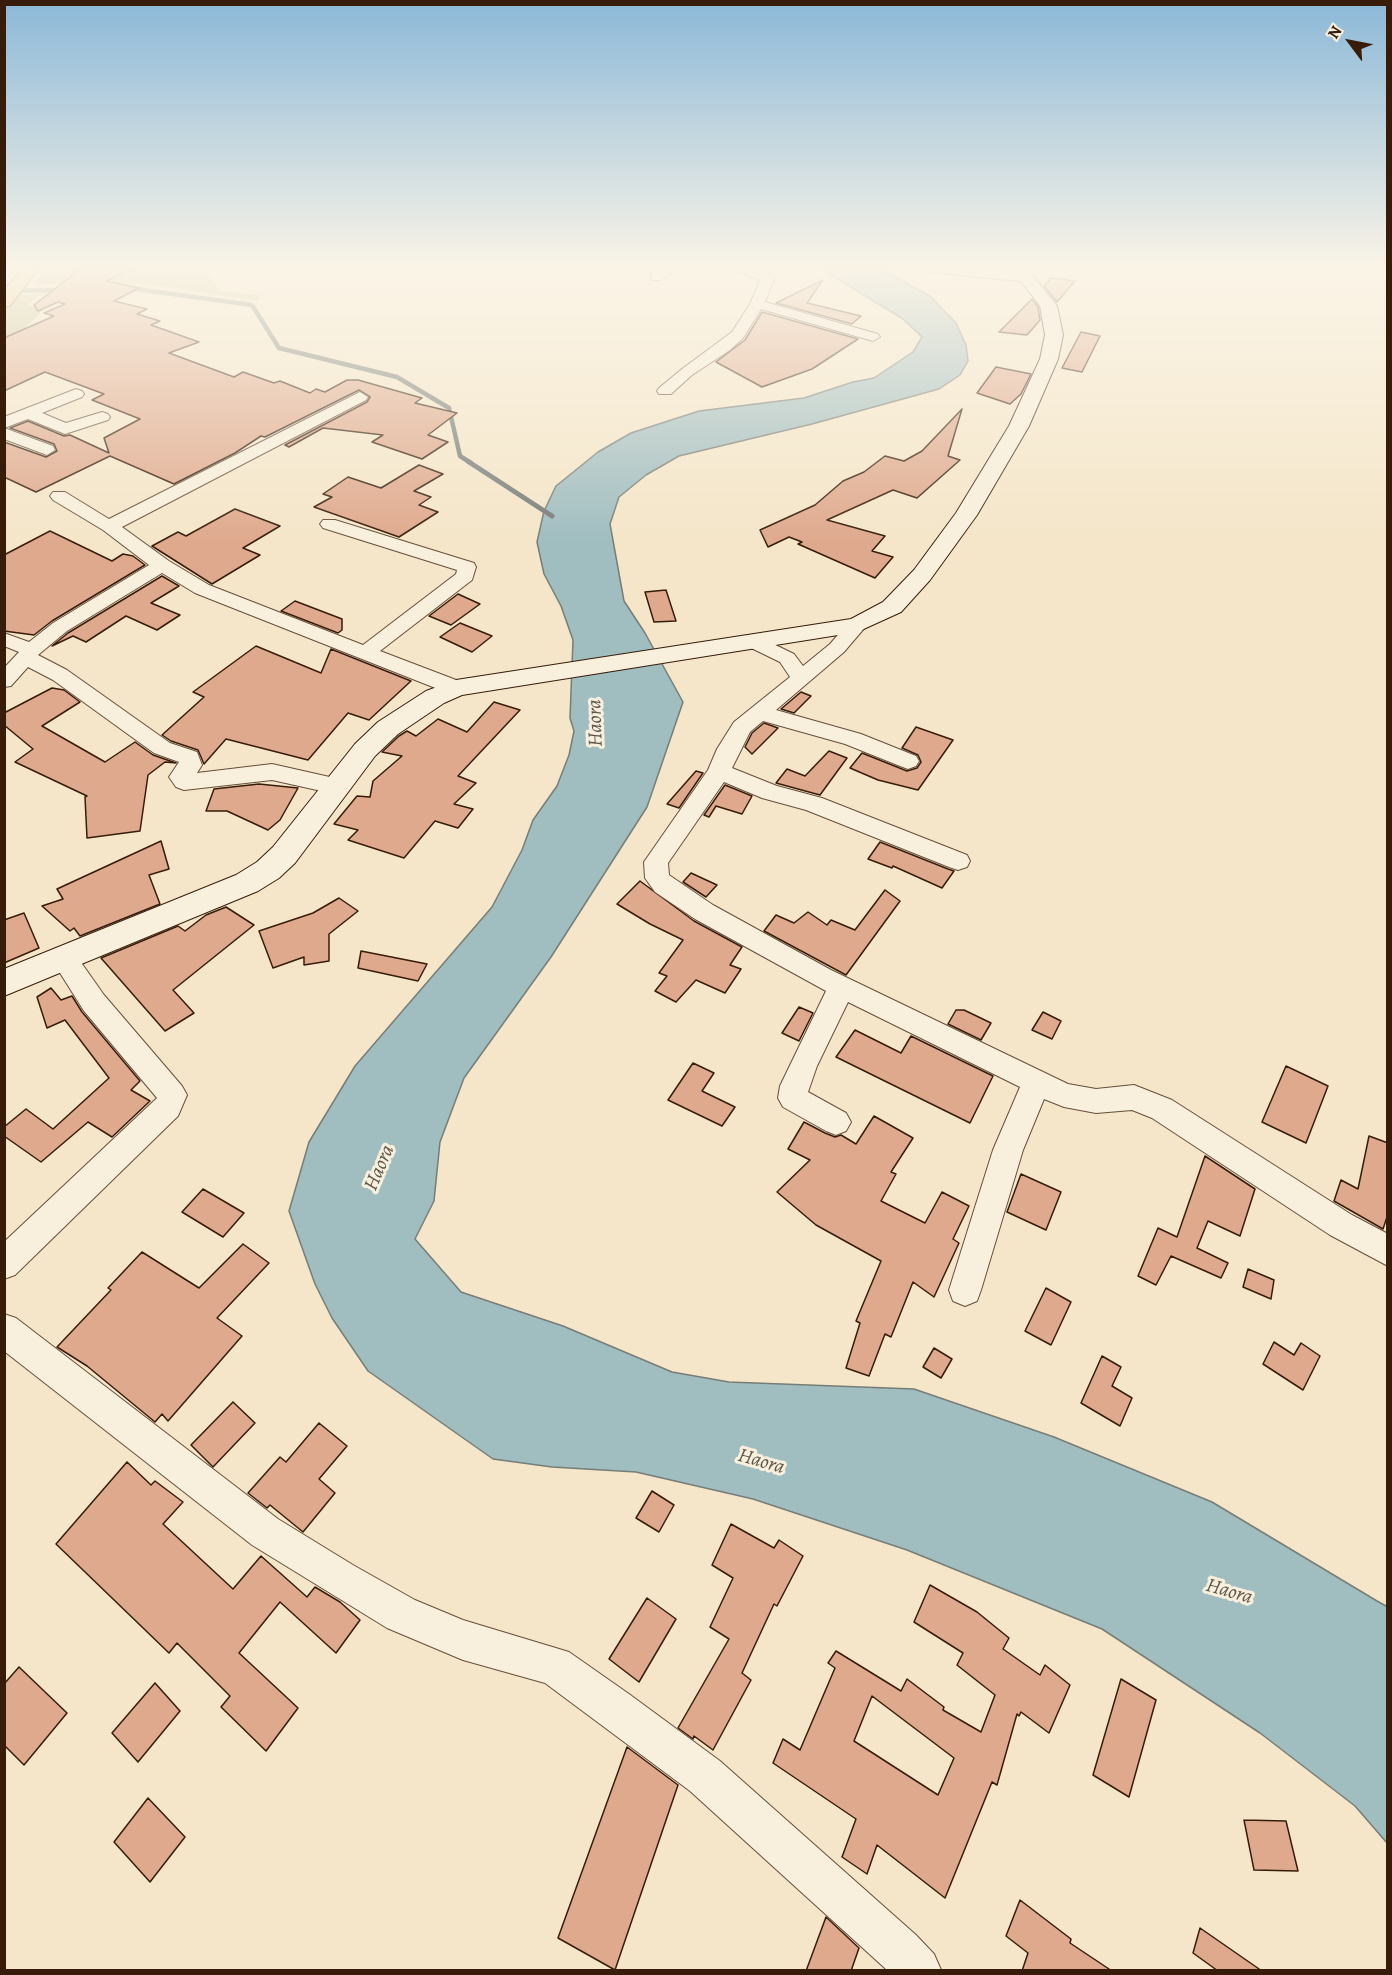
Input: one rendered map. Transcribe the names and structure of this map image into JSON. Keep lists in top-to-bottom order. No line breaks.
{"water":["Haora"],"north":"top left"}
